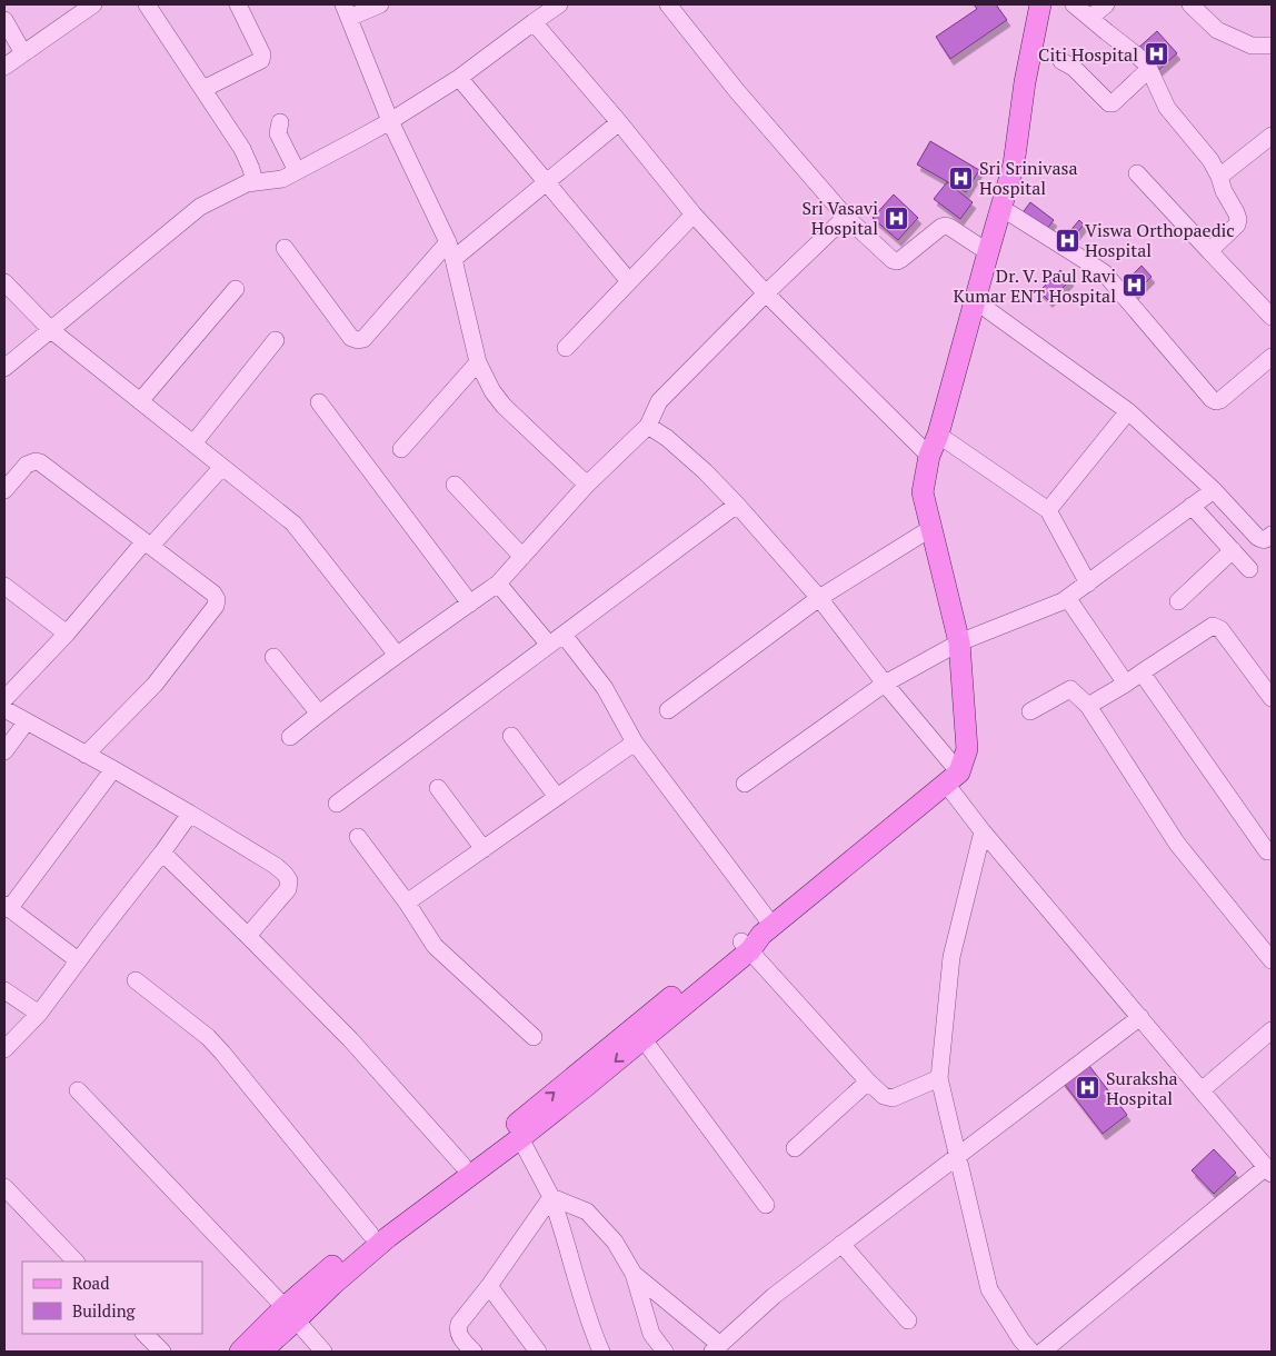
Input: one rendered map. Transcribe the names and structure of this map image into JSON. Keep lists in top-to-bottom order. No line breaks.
{"places":{"hospital":["Citi Hospital","Sri Srinivasa Hospital","Sri Vasavi Hospital","Viswa Orthopaedic Hospital","Dr. V. Paul Ravi Kumar ENT Hospital","Suraksha Hospital"]},"legend":["Road","Building"]}
